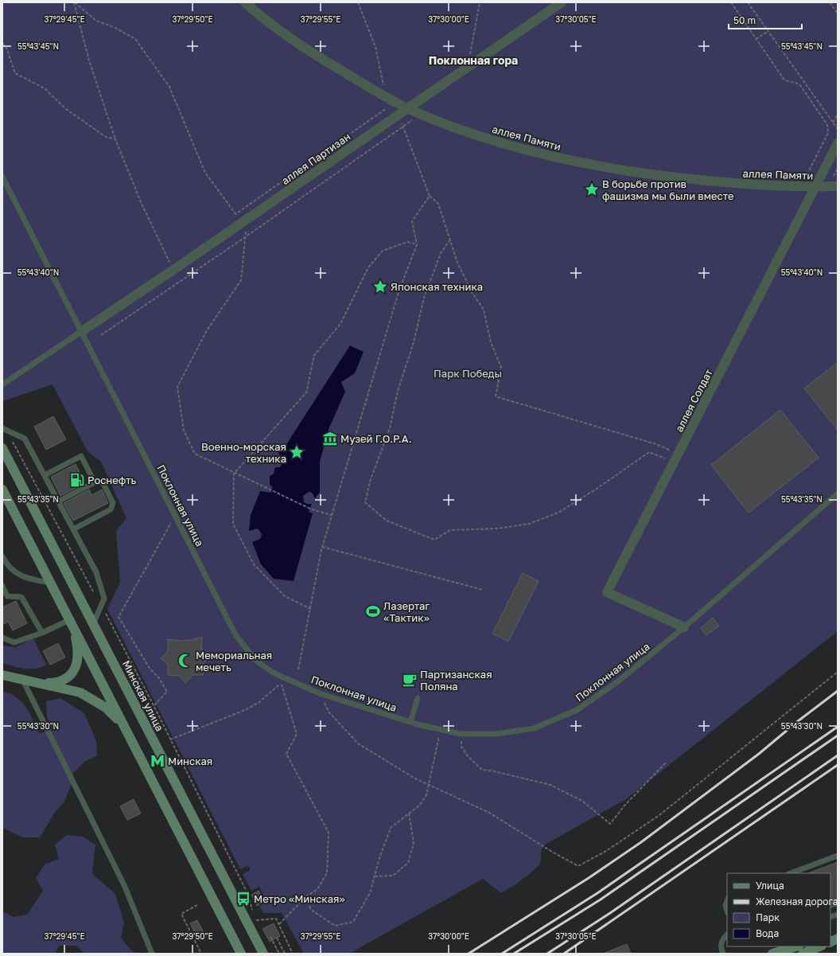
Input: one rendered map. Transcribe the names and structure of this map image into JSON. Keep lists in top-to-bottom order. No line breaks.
{"streets":{"main road":["Минская улица"],"street":["аллея Памяти","аллея Партизан","аллея Солдат"],"lane":["Поклонная улица"]},"crossings":[["аллея Памяти","аллея Партизан"],["аллея Памяти","аллея Солдат"],["аллея Партизан","Поклонная улица"],["аллея Солдат","Поклонная улица"]],"districts":["Поклонная гора"],"parks":["Парк Победы"],"places":{"place":["В борьбе против фашизма мы были вместе","Японская техника","Военно-морская техника"],"museum":["Музей Г.О.Р.А."],"fuel station":["Роснефть"],"sports":["Лазертаг «Тактик»"],"mosque":["Мемориальная мечеть"],"cafe":["Партизанская Поляна"],"metro station":["Минская"],"bus stop":["Метро «Минская»"]},"legend":["Улица","Железная дорога","Парк","Вода"],"scale_bar":"50 m","coordinates":["37°29'45\"E","37°29'50\"E","37°29'55\"E","37°30'00\"E","37°30'05\"E","55°43'45\"N","55°43'40\"N","55°43'35\"N","55°43'30\"N"]}
